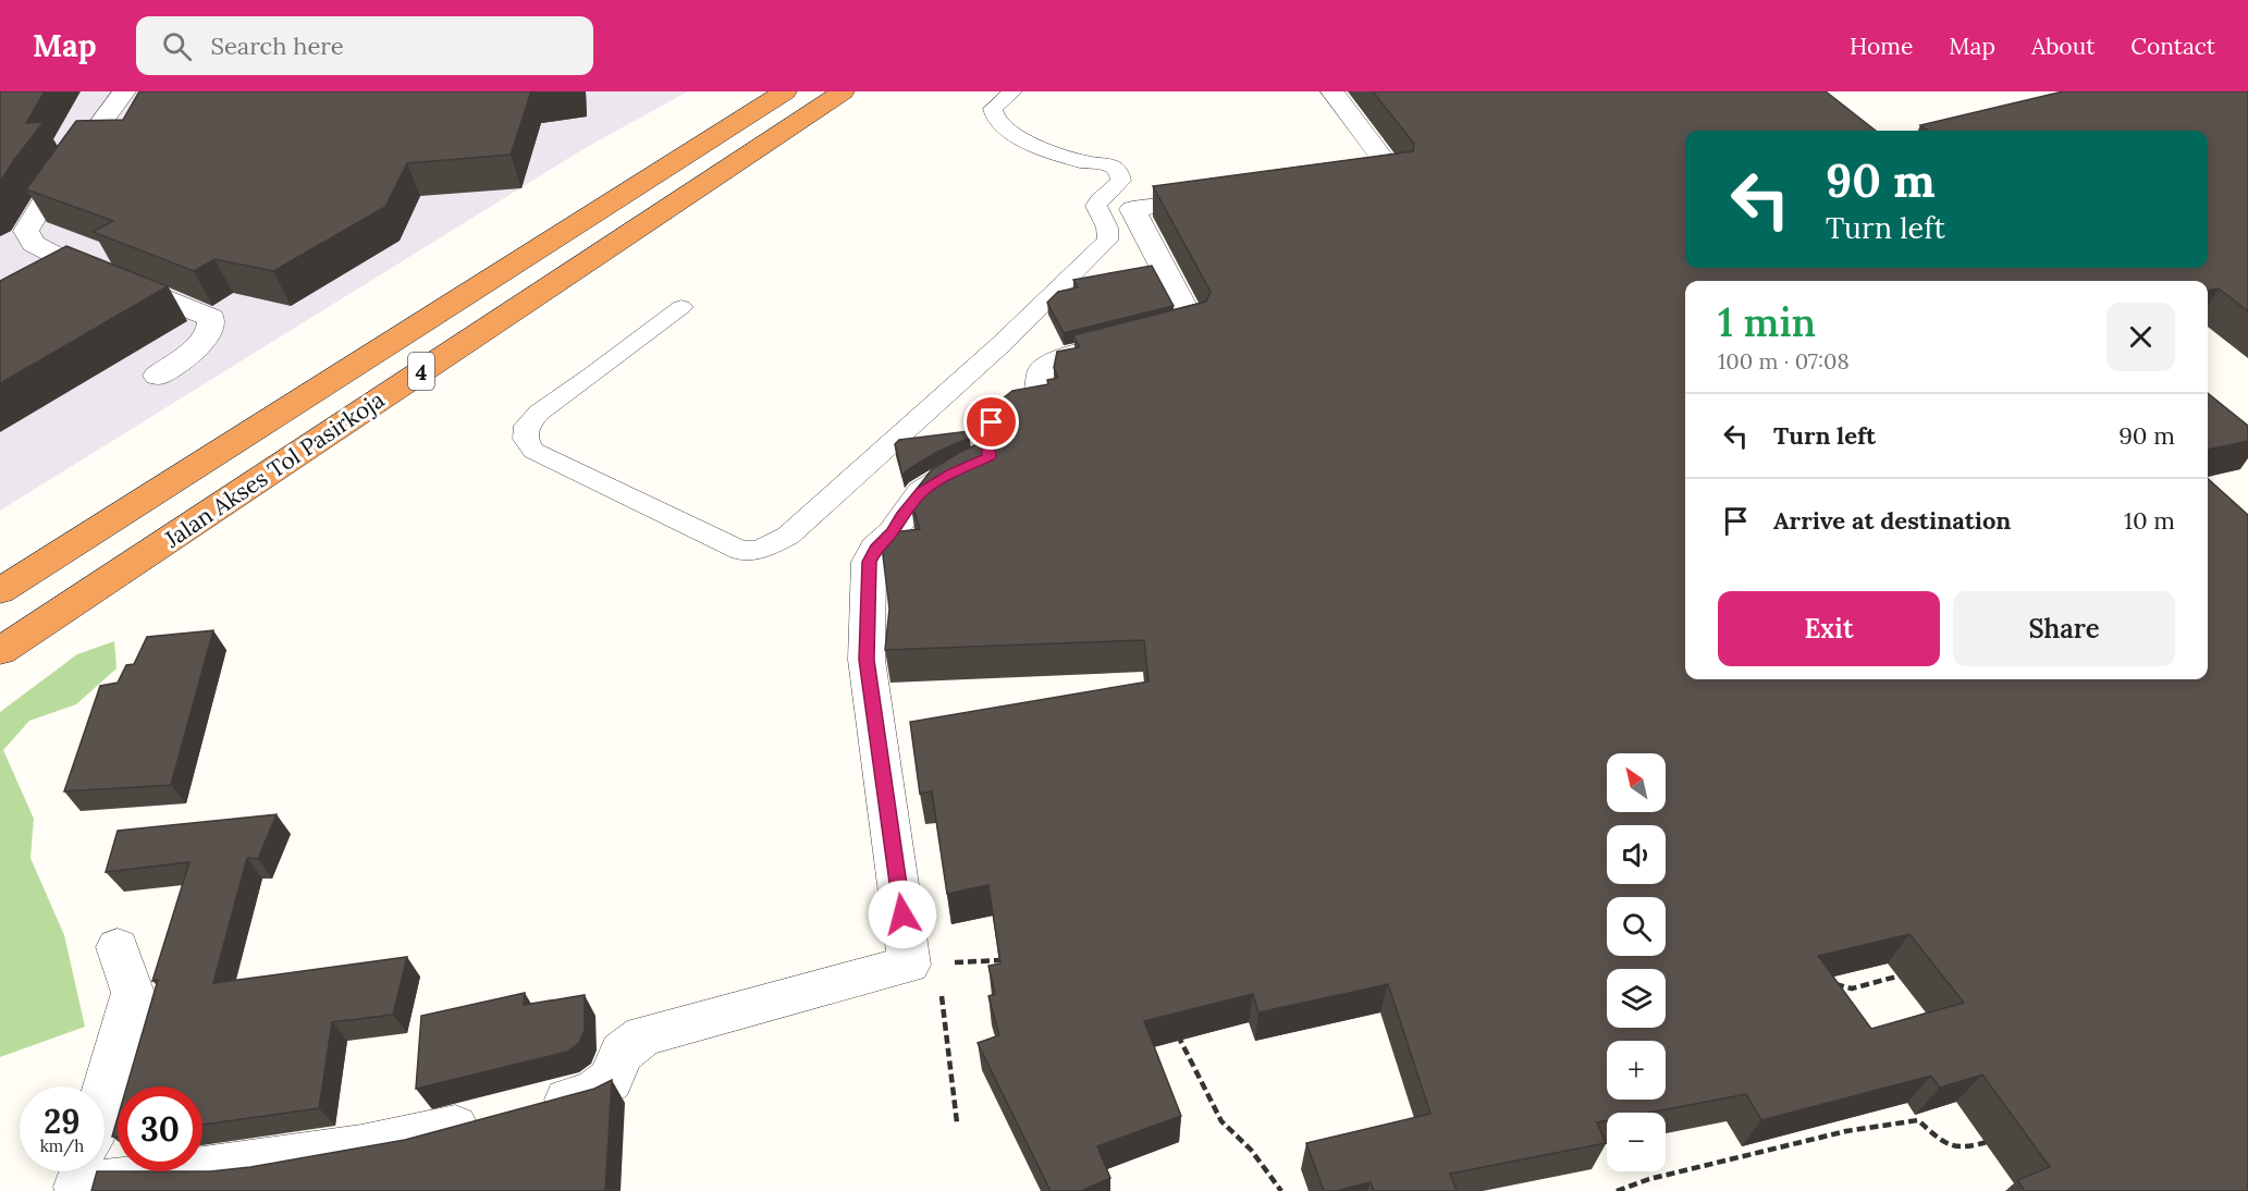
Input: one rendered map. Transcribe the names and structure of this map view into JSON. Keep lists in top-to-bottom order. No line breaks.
{"streets":{"highway":["4","Jalan Akses Tol Pasirkoja"]},"north":"top left","page":{"header":"Map","search":"Search here","nav":["Home","Map","About","Contact"],"turn":["90 m","Turn left"],"heading":["1 min","100 m · 07:08"],"list":[{"name":"Turn left","value":"90 m"},{"name":"Arrive at destination","value":"10 m"}],"buttons":["Exit","Share"],"map_buttons":["+","−"],"speed":"29 km/h","limit":"30"}}
